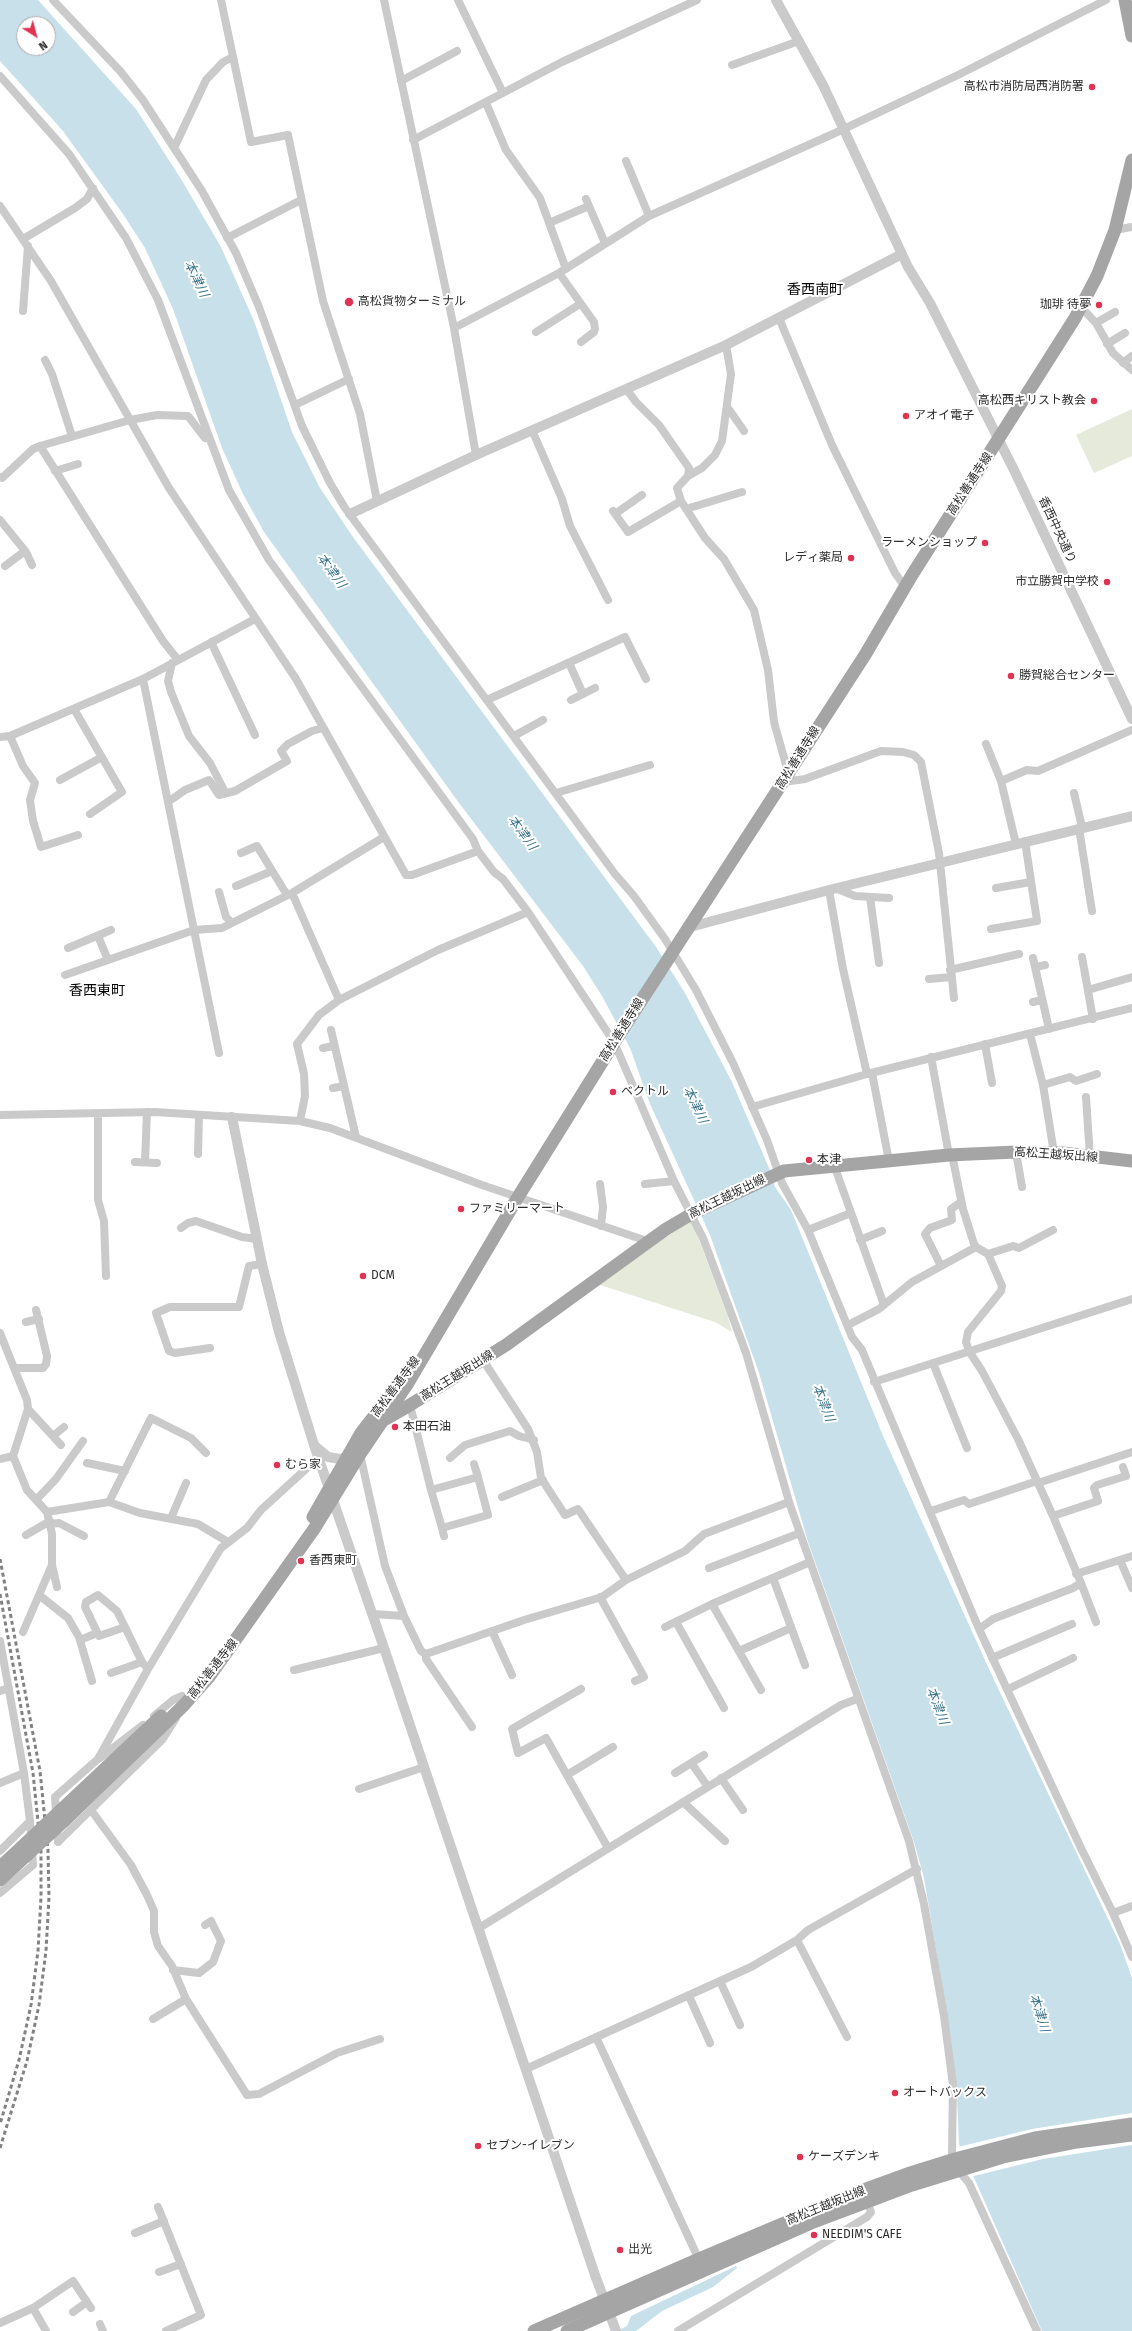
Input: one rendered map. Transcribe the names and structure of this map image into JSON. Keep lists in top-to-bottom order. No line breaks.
{"streets":{"main road":["高松善通寺線","高松王越坂出線"],"street":["香西中央通り"]},"crossings":[["高松善通寺線","香西中央通り"],["高松善通寺線","高松王越坂出線"]],"districts":["香西南町","香西東町"],"water":["本津川"],"places":["高松市消防局西消防署","高松貨物ターミナル","珈琲 待夢","高松西キリスト教会","アオイ電子","ラーメンショップ","レディ薬局","市立勝賀中学校","勝賀総合センター","ベクトル","本津","ファミリーマート","DCM","本田石油","むら家","香西東町","オートバックス","セブン-イレブン","ケーズデンキ","NEEDIM'S CAFE","出光"],"north":"bottom right"}
